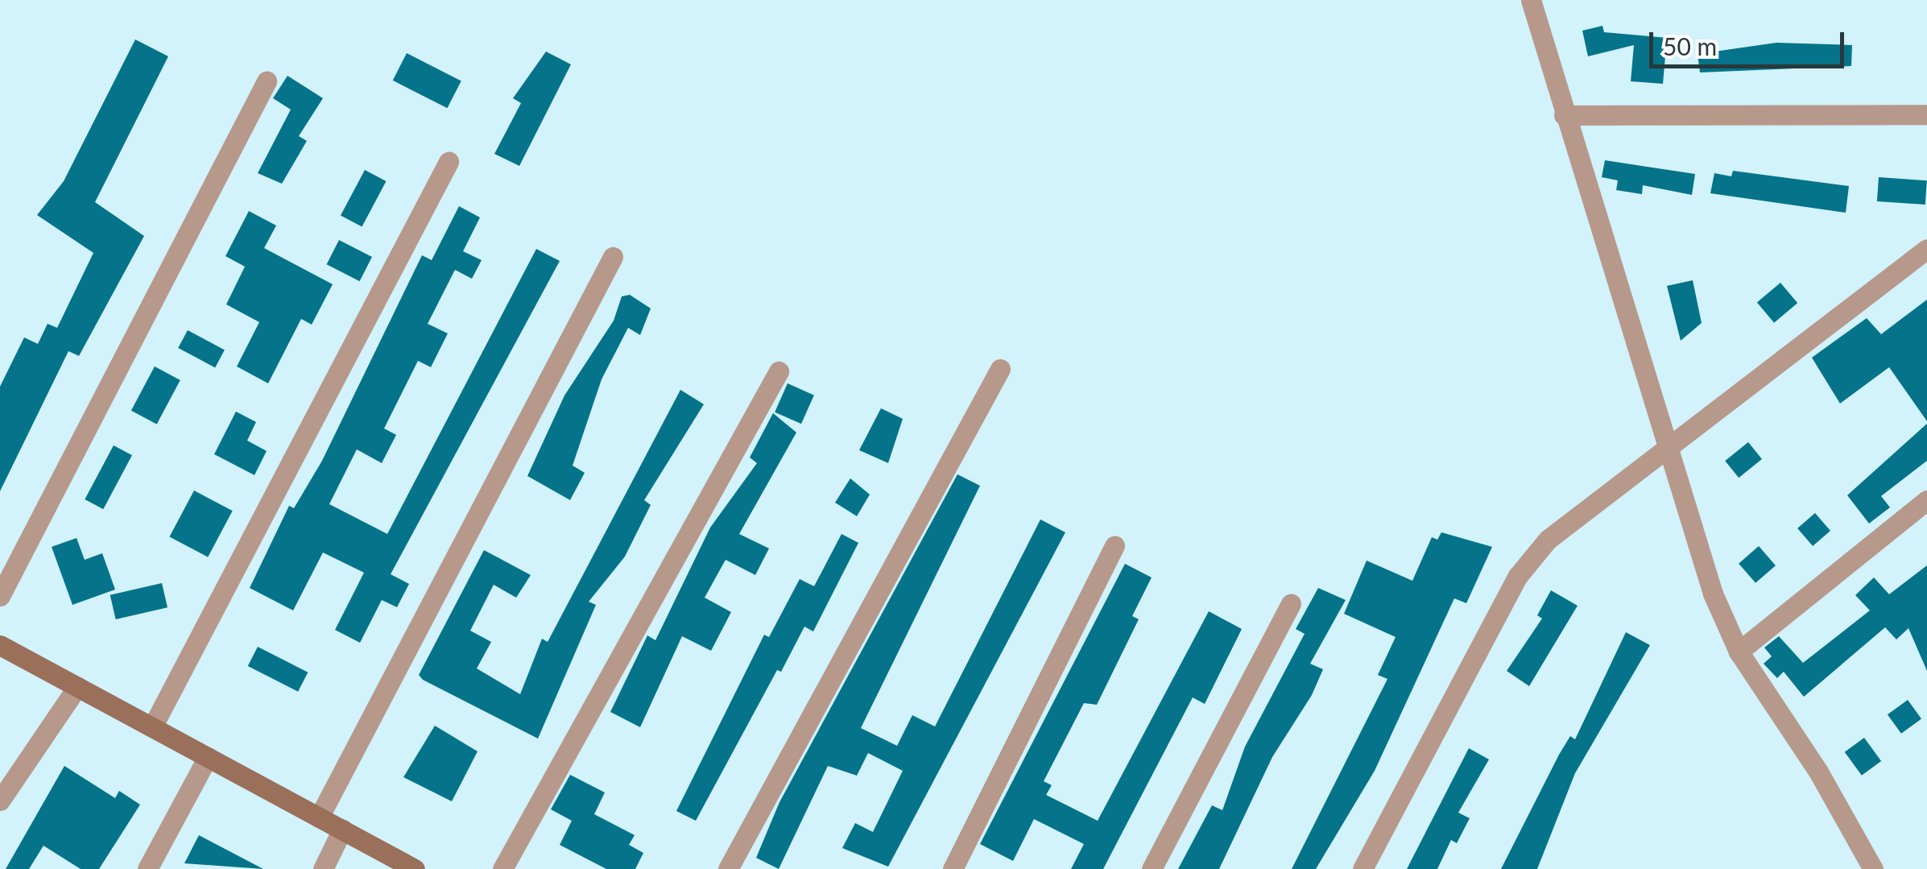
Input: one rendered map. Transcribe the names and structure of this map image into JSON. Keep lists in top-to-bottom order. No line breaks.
{"scale_bar":"50 m"}
